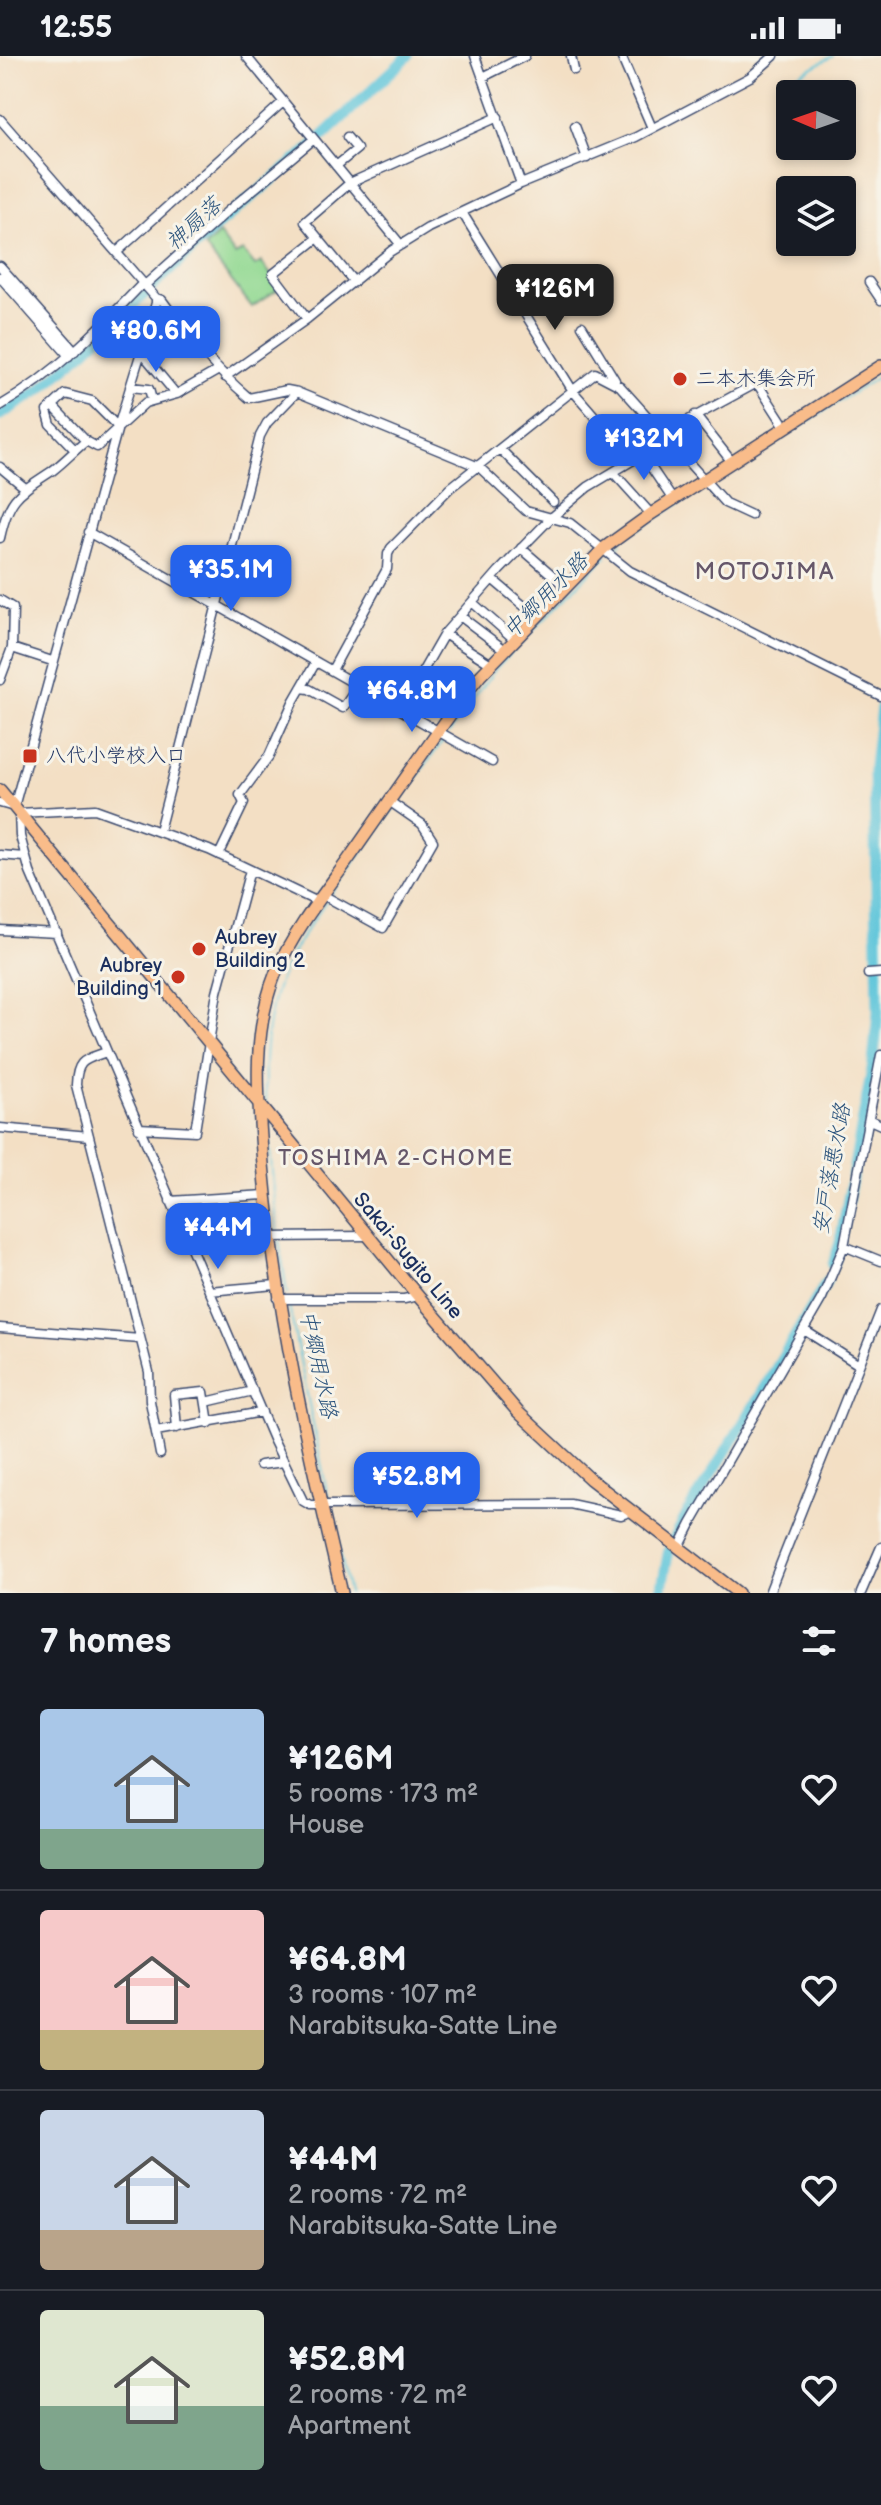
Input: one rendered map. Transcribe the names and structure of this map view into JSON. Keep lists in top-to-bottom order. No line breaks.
{"streets":{"main road":["Sakai-Sugito Line"]},"districts":["MOTOJIMA","TOSHIMA 2-CHOME"],"water":["神扇落","中郷用水路","安戸落悪水路"],"places":{"other":["二本木集会所","Aubrey Building 2","Aubrey Building 1"],"transit":["八代小学校入口"]},"north":"left","page":{"status":"12:55","price":["¥126M","¥80.6M","¥132M","¥35.1M","¥64.8M","¥44M","¥52.8M"],"heading":"7 homes","list":[{"name":"¥126M","note":"5 rooms · 173 m² · House"},{"name":"¥64.8M","note":"3 rooms · 107 m² · Narabitsuka-Satte Line"},{"name":"¥44M","note":"2 rooms · 72 m² · Narabitsuka-Satte Line"},{"name":"¥52.8M","note":"2 rooms · 72 m² · Apartment"}]}}
